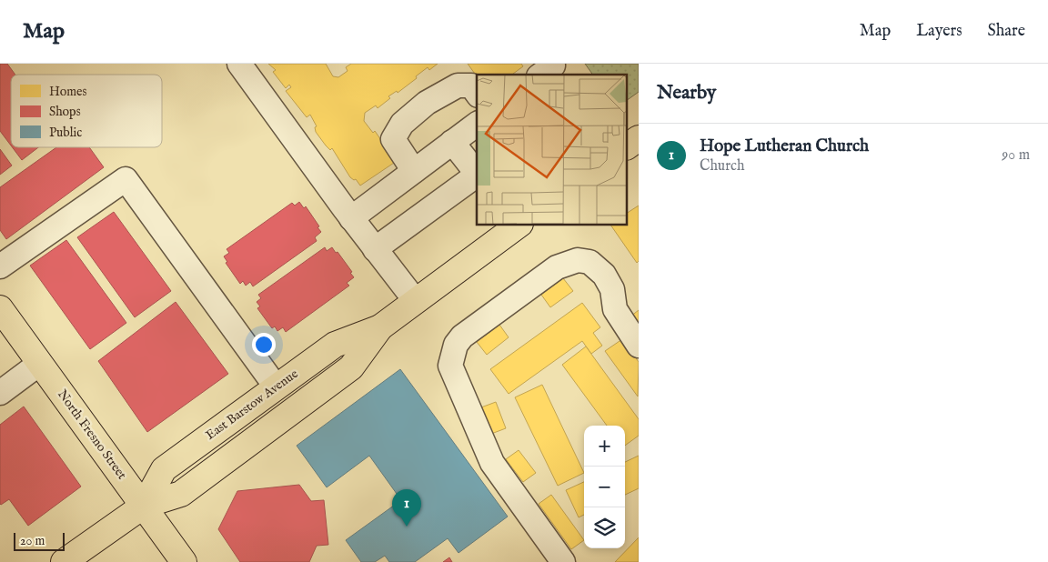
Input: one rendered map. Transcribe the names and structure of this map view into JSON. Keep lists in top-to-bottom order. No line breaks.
{"streets":{"main road":["East Barstow Avenue","North Fresno Street"]},"crossings":[["East Barstow Avenue","North Fresno Street"]],"legend":["Homes","Shops","Public"],"scale_bar":"20 m","page":{"header":"Map","nav":["Map","Layers","Share"],"heading":"Nearby","list":[{"mark":"1","name":"Hope Lutheran Church","note":"Church","value":"90 m"}],"map_buttons":["+","−"],"pins":"1","scale":"20 m"}}
